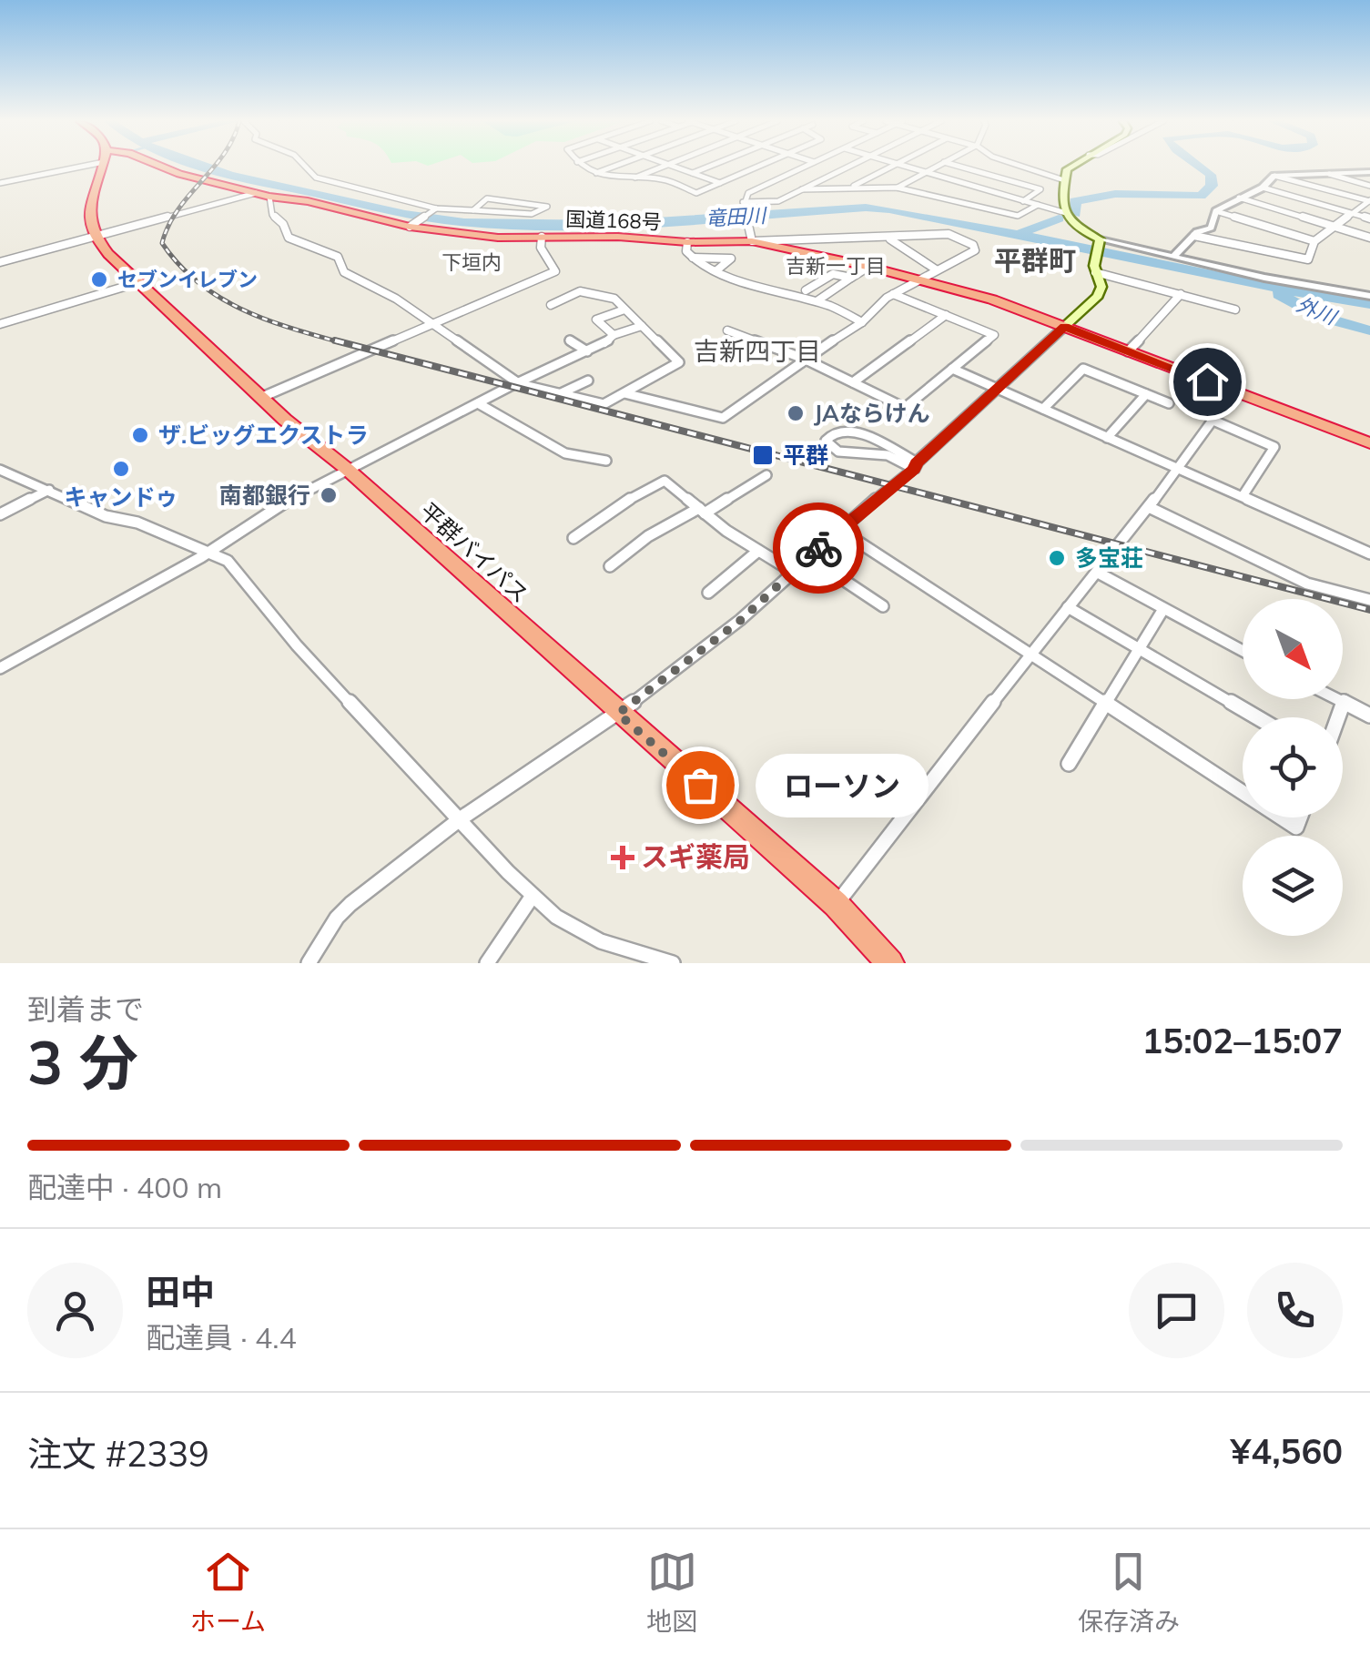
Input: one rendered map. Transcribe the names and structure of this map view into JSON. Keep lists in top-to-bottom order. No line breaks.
{"streets":{"highway":["国道168号","平群バイパス"]},"districts":["平群町","下垣内","吉新一丁目","吉新四丁目"],"water":["竜田川","外川"],"places":{"other":["セブンイレブン","JAならけん","ザ.ビッグエクストラ","キャンドゥ","南都銀行","多宝荘","ローソン"],"transit":["平群"],"health":["スギ薬局"]},"north":"bottom right","page":{"bubble":"ローソン","heading":["3 分","到着まで","15:02–15:07"],"panel":["田中","配達員 · 4.4","注文 #2339","¥4,560"],"bar":"配達中 · 400 m","tabs":["ホーム","地図","保存済み"]}}
